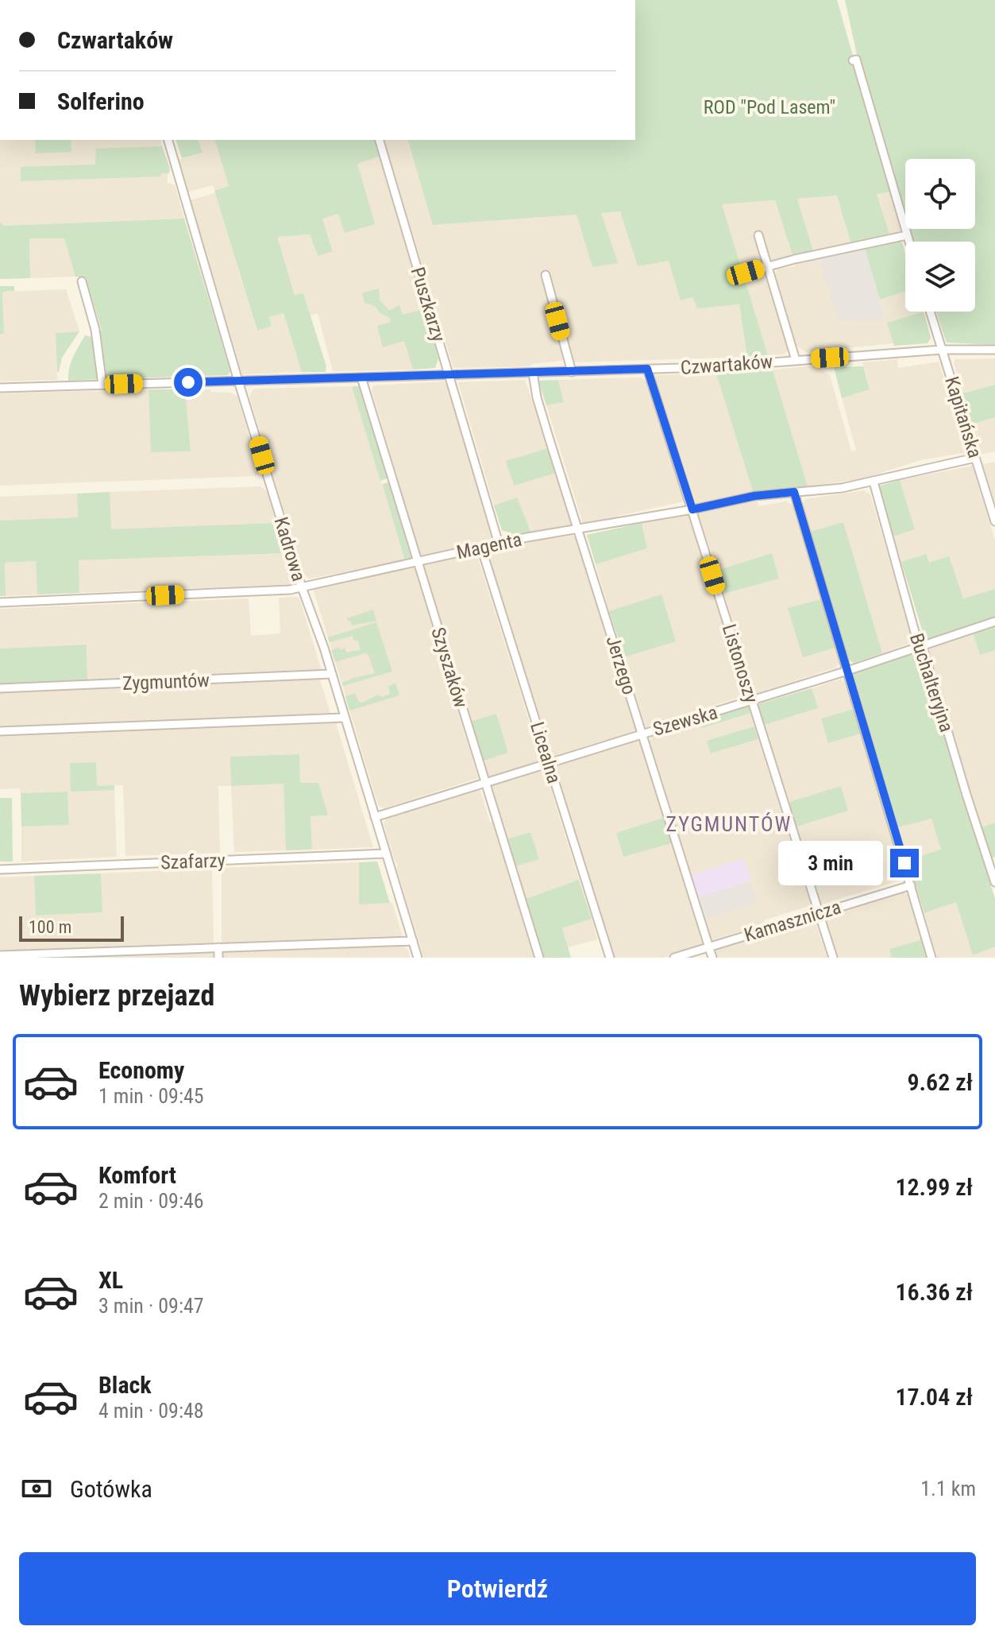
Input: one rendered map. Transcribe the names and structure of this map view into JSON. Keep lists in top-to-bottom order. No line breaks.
{"streets":{"street":["Puszkarzy","Czwartaków","Kapitańska","Magenta","Kadrowa","Listonoszy","Jerzego","Szyszaków","Zygmuntów","Buchalteryjna","Szewska","Licealna","Szafarzy","Kamasznicza"]},"crossings":[["Puszkarzy","Czwartaków"],["Puszkarzy","Magenta"],["Czwartaków","Kapitańska"],["Czwartaków","Kadrowa"],["Czwartaków","Listonoszy"],["Czwartaków","Jerzego"],["Czwartaków","Szyszaków"],["Kapitańska","Magenta"],["Magenta","Kadrowa"],["Magenta","Listonoszy"],["Magenta","Jerzego"],["Magenta","Szyszaków"],["Magenta","Buchalteryjna"],["Magenta","Licealna"],["Kadrowa","Zygmuntów"],["Kadrowa","Szewska"],["Kadrowa","Szafarzy"],["Listonoszy","Szewska"],["Listonoszy","Kamasznicza"],["Jerzego","Szewska"],["Jerzego","Kamasznicza"],["Szyszaków","Szewska"],["Buchalteryjna","Szewska"],["Szewska","Licealna"]],"districts":["ZYGMUNTÓW"],"parks":["ROD \"Pod Lasem\""],"scale_bar":"100 m","page":{"banner":["Czwartaków","Solferino"],"bubble":"3 min","scale":"100 m","heading":"Wybierz przejazd","list":[{"name":"Economy","note":"1 min · 09:45","value":"9.62 zł"},{"name":"Komfort","note":"2 min · 09:46","value":"12.99 zł"},{"name":"XL","note":"3 min · 09:47","value":"16.36 zł"},{"name":"Black","note":"4 min · 09:48","value":"17.04 zł"}],"pay":["Gotówka","1.1 km"],"buttons":"Potwierdź"}}
